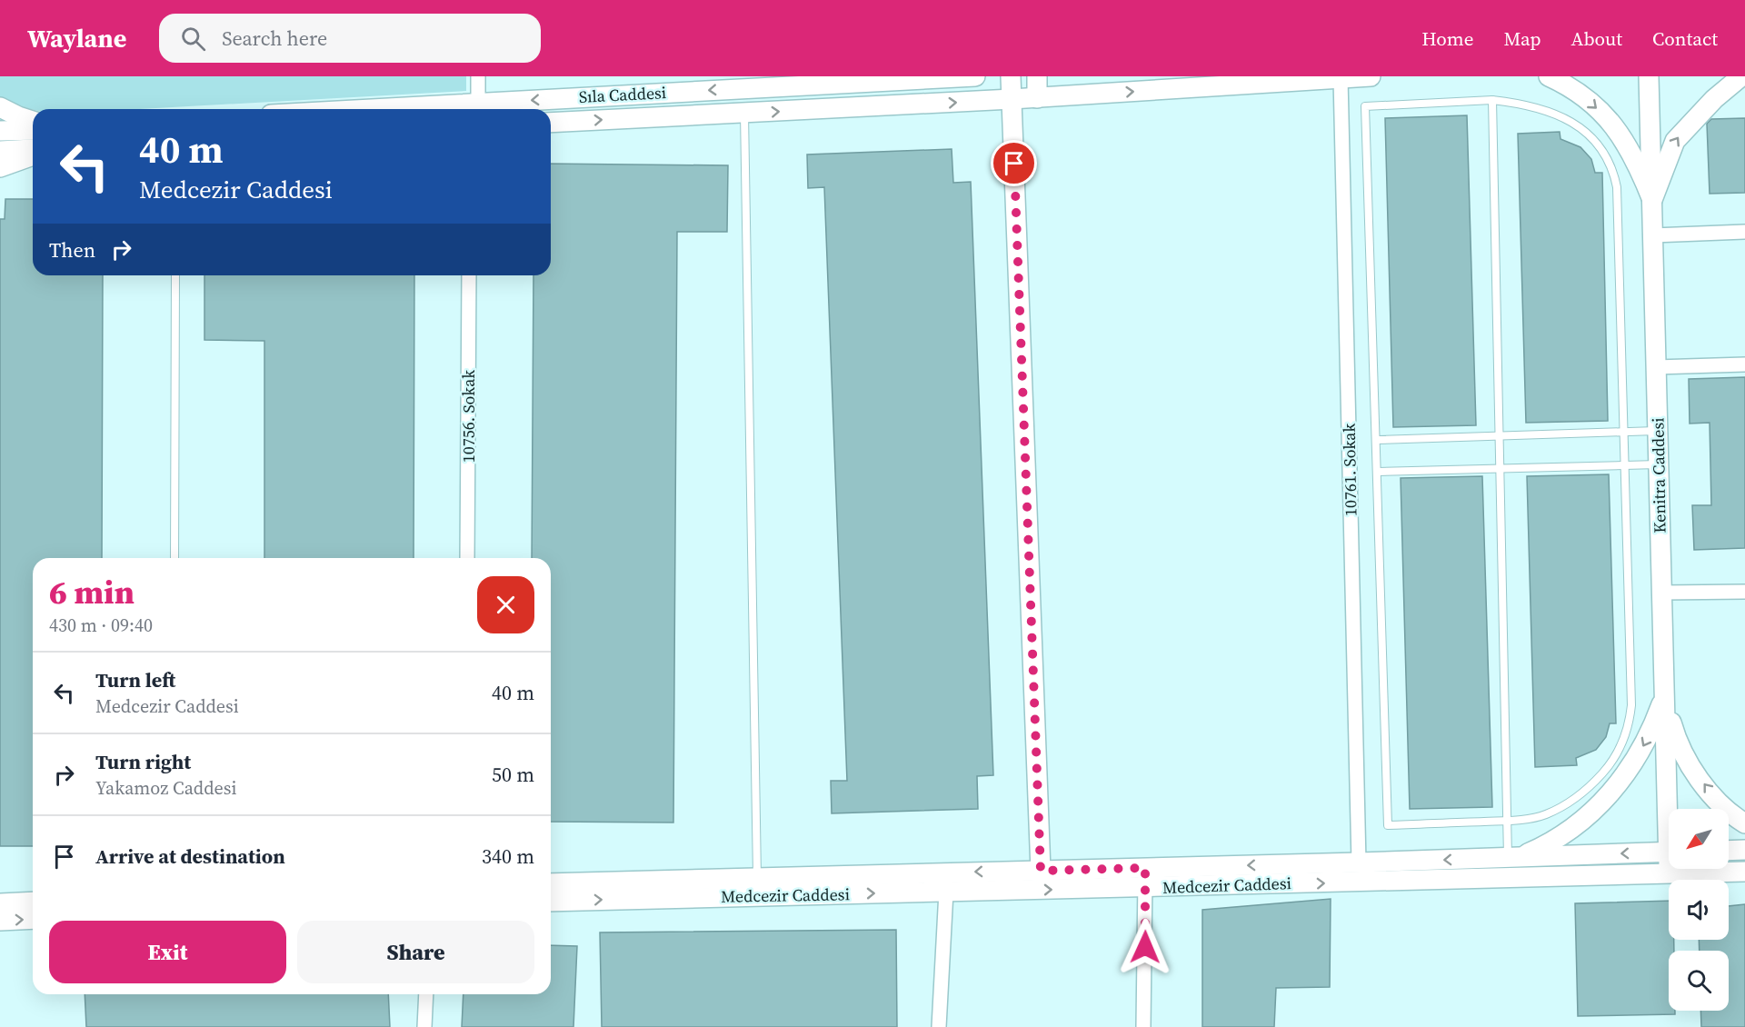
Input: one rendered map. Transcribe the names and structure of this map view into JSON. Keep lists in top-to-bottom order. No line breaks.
{"streets":{"street":["Sıla Caddesi","10756. Sokak","10761. Sokak","Kenitra Caddesi","Medcezir Caddesi"]},"crossings":[["10761. Sokak","Medcezir Caddesi"],["Kenitra Caddesi","Medcezir Caddesi"]],"north":"bottom left","page":{"header":"Waylane","search":"Search here","nav":["Home","Map","About","Contact"],"turn":["40 m","Medcezir Caddesi"],"then":"Then","heading":["6 min","430 m · 09:40"],"list":[{"name":"Turn left","note":"Medcezir Caddesi","value":"40 m"},{"name":"Turn right","note":"Yakamoz Caddesi","value":"50 m"},{"name":"Arrive at destination","value":"340 m"}],"buttons":["Exit","Share"]}}
